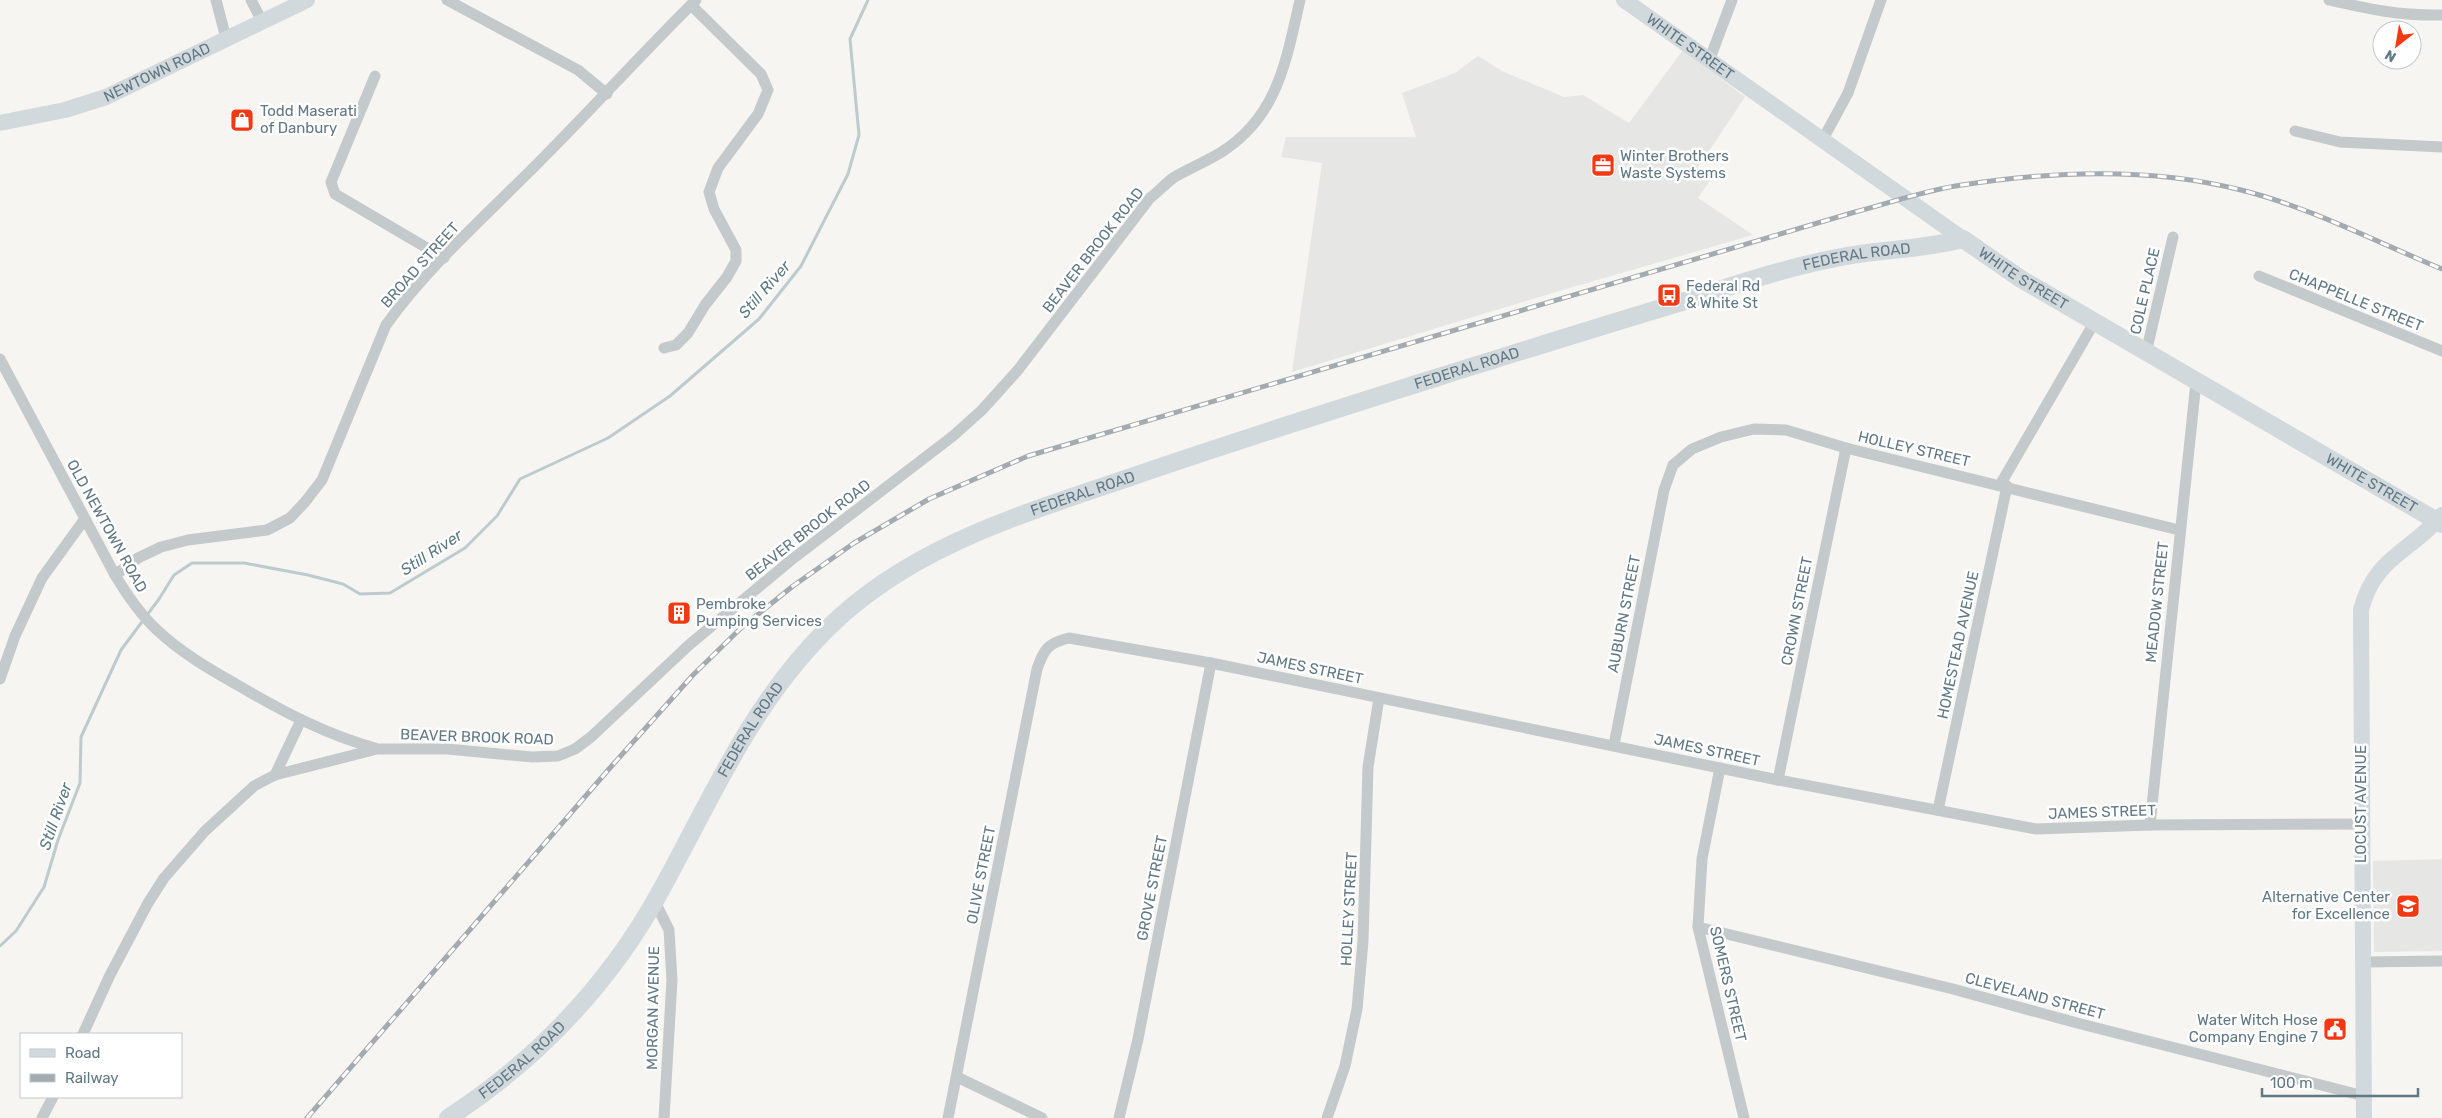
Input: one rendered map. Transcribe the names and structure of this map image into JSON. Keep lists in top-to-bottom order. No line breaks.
{"streets":{"main road":["WHITE STREET","NEWTOWN ROAD","FEDERAL ROAD","LOCUST AVENUE"],"street":["BEAVER BROOK ROAD","BROAD STREET","COLE PLACE","CHAPPELLE STREET","HOLLEY STREET","OLD NEWTOWN ROAD","MEADOW STREET","CROWN STREET","AUBURN STREET","HOMESTEAD AVENUE","JAMES STREET","OLIVE STREET","GROVE STREET","SOMERS STREET","CLEVELAND STREET","MORGAN AVENUE"]},"crossings":[["WHITE STREET","FEDERAL ROAD"],["WHITE STREET","COLE PLACE"],["WHITE STREET","MEADOW STREET"],["WHITE STREET","HOMESTEAD AVENUE"],["WHITE STREET","LOCUST AVENUE"],["BEAVER BROOK ROAD","OLD NEWTOWN ROAD"],["FEDERAL ROAD","MORGAN AVENUE"],["BROAD STREET","OLD NEWTOWN ROAD"],["HOLLEY STREET","MEADOW STREET"],["HOLLEY STREET","CROWN STREET"],["HOLLEY STREET","AUBURN STREET"],["HOLLEY STREET","HOMESTEAD AVENUE"],["HOLLEY STREET","JAMES STREET"],["MEADOW STREET","JAMES STREET"],["CROWN STREET","JAMES STREET"],["AUBURN STREET","JAMES STREET"],["HOMESTEAD AVENUE","JAMES STREET"],["JAMES STREET","LOCUST AVENUE"],["JAMES STREET","OLIVE STREET"],["JAMES STREET","GROVE STREET"],["JAMES STREET","SOMERS STREET"],["LOCUST AVENUE","CLEVELAND STREET"],["SOMERS STREET","CLEVELAND STREET"]],"water":["Still River"],"places":{"shop":["Todd Maserati of Danbury"],"office":["Winter Brothers Waste Systems"],"bus stop":["Federal Rd & White St"],"building":["Pembroke Pumping Services"],"school or university":["Alternative Center for Excellence"],"public building":["Water Witch Hose Company Engine 7"]},"legend":["Road","Railway"],"scale_bar":"100 m","north":"bottom left"}
